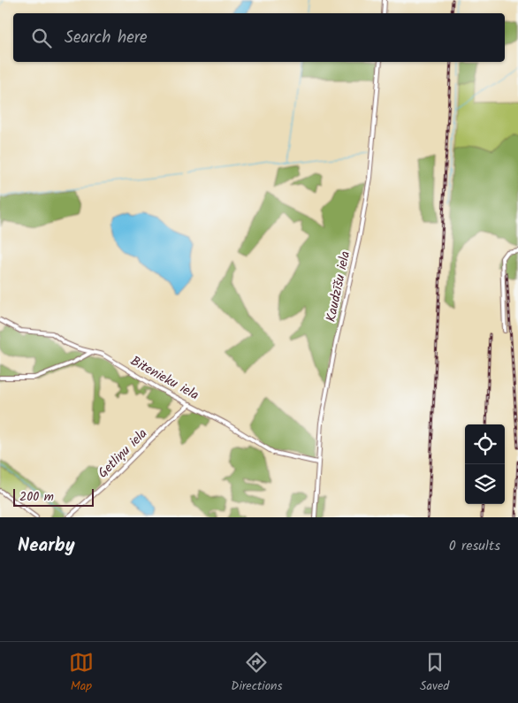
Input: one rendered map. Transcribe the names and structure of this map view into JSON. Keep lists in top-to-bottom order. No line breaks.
{"streets":{"street":["Kaudzīšu iela","Bitenieku iela","Getliņu iela"]},"crossings":[["Kaudzīšu iela","Bitenieku iela"],["Bitenieku iela","Getliņu iela"]],"scale_bar":"200 m","page":{"search":"Search here","scale":"200 m","heading":["Nearby","0 results"],"nav":["Map","Directions","Saved"]}}
